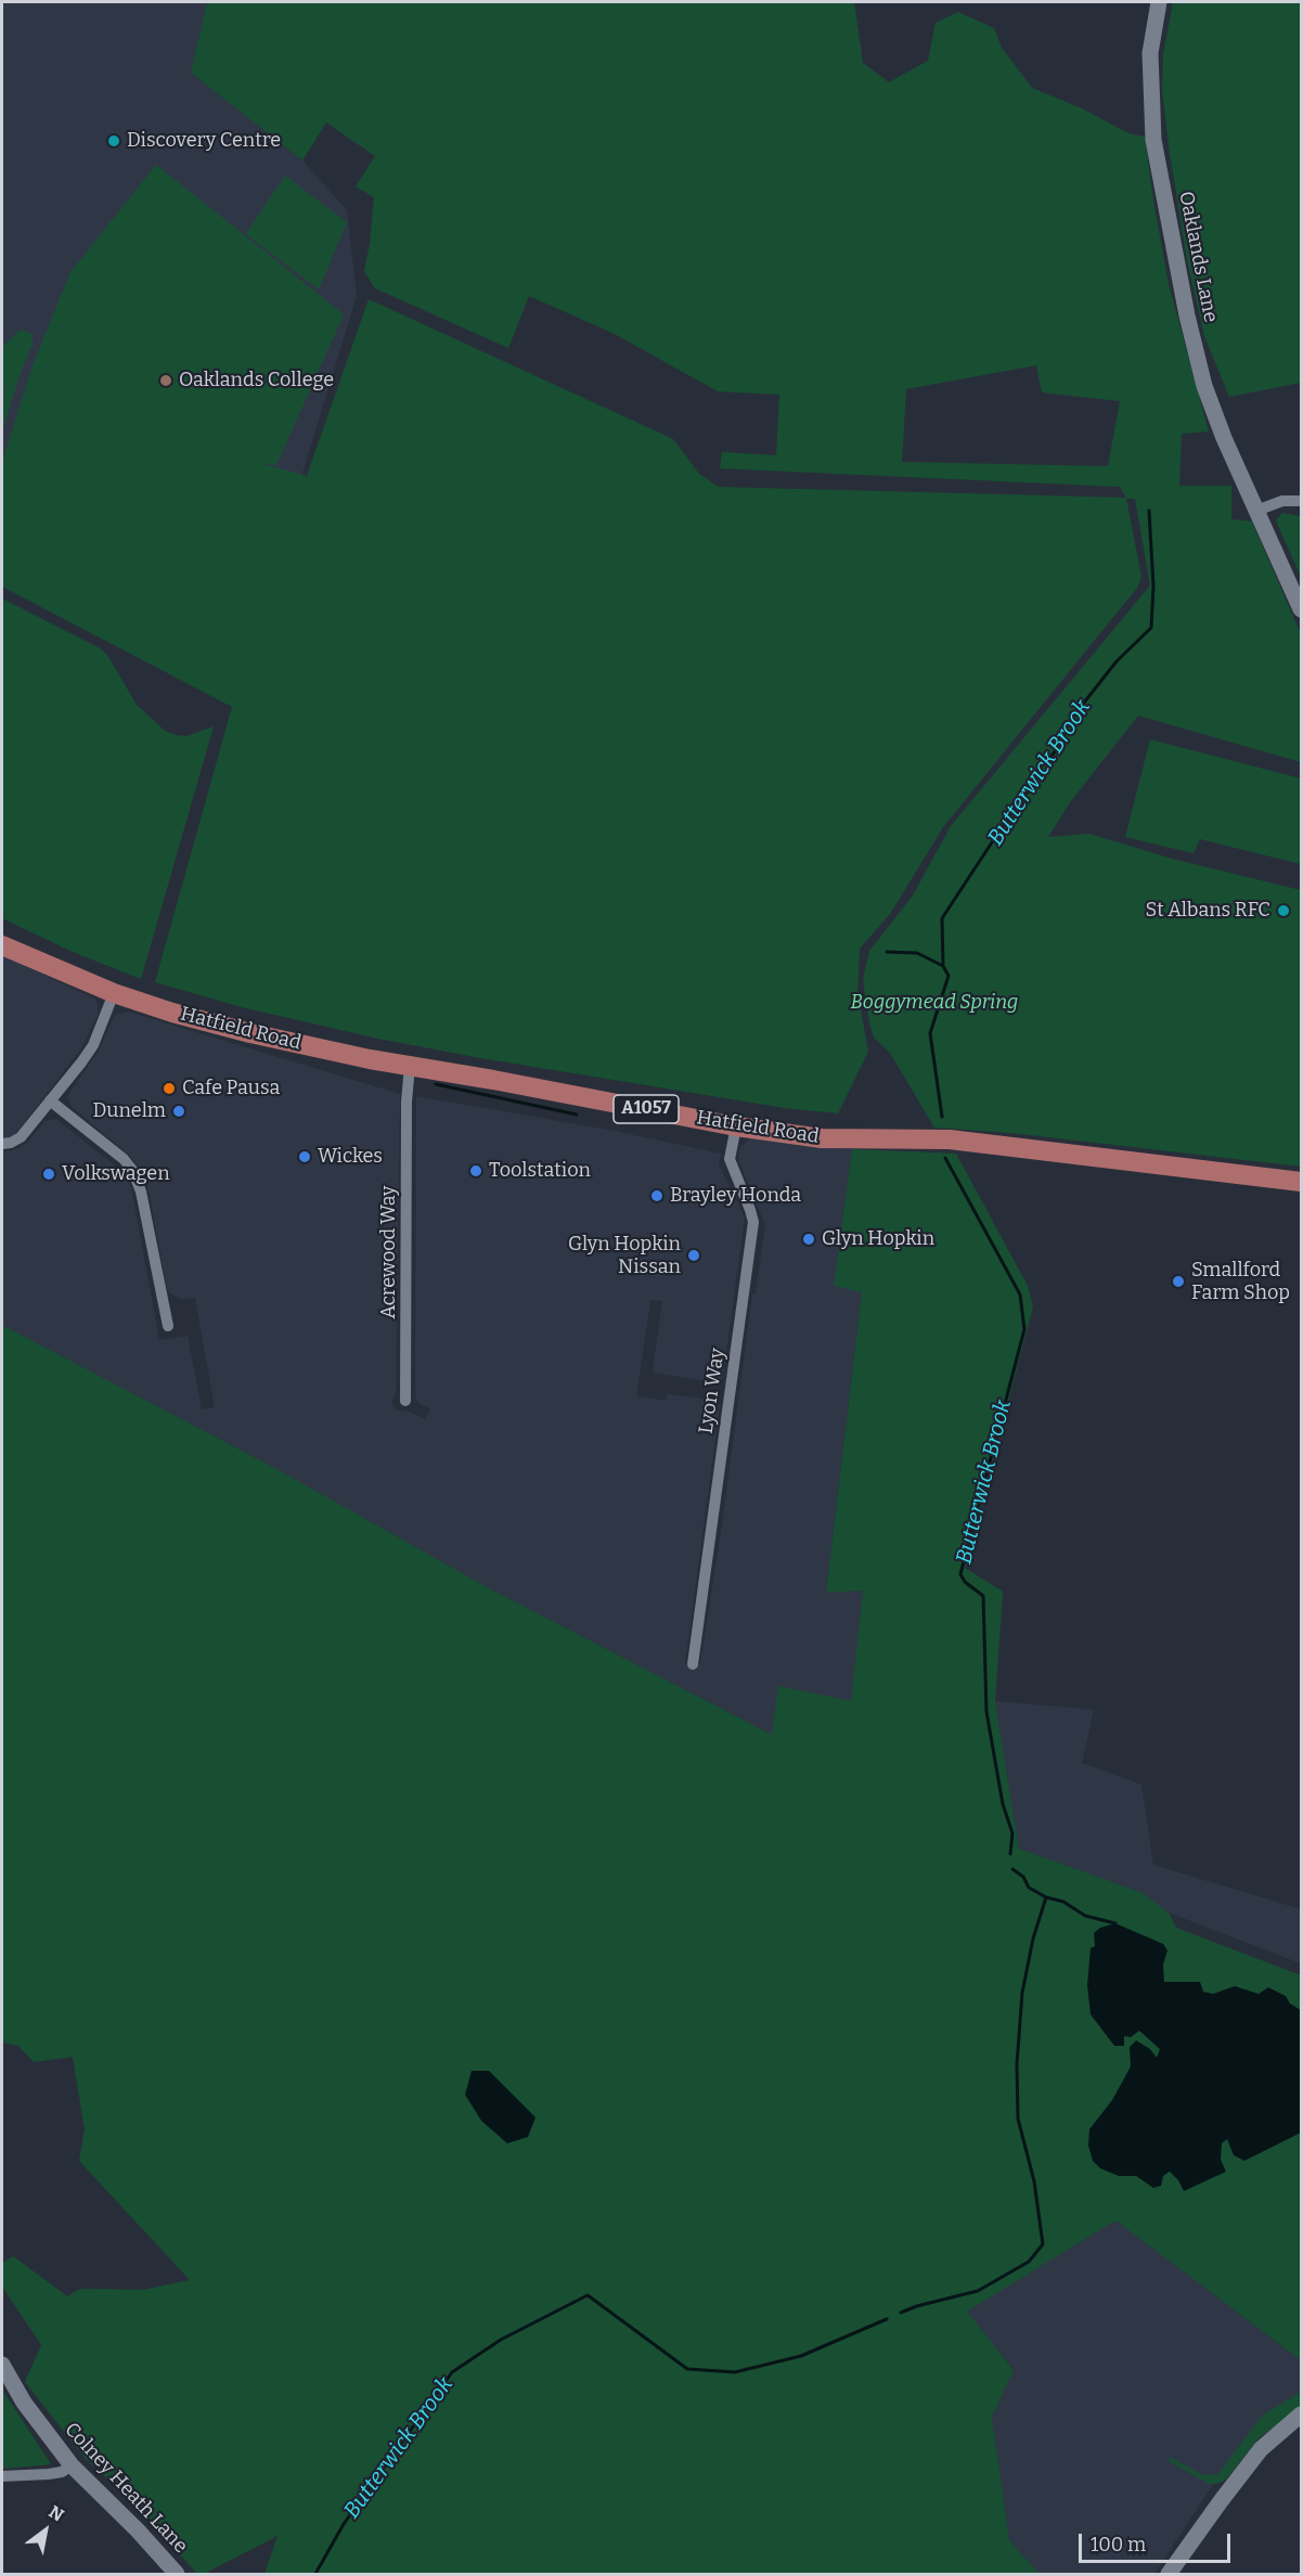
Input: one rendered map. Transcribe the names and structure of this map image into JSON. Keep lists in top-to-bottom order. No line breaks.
{"streets":{"main road":["Hatfield Road","A1057"],"street":["Oaklands Lane","Acrewood Way","Lyon Way","Colney Heath Lane"]},"crossings":[["Hatfield Road","Acrewood Way"],["Hatfield Road","Lyon Way"]],"water":["Butterwick Brook"],"parks":["Boggymead Spring"],"places":["Discovery Centre","Oaklands College","St Albans RFC","Cafe Pausa","Dunelm","Wickes","Toolstation","Volkswagen","Brayley Honda","Glyn Hopkin","Glyn Hopkin Nissan","Smallford Farm Shop"],"scale_bar":"100 m","north":"top right"}
